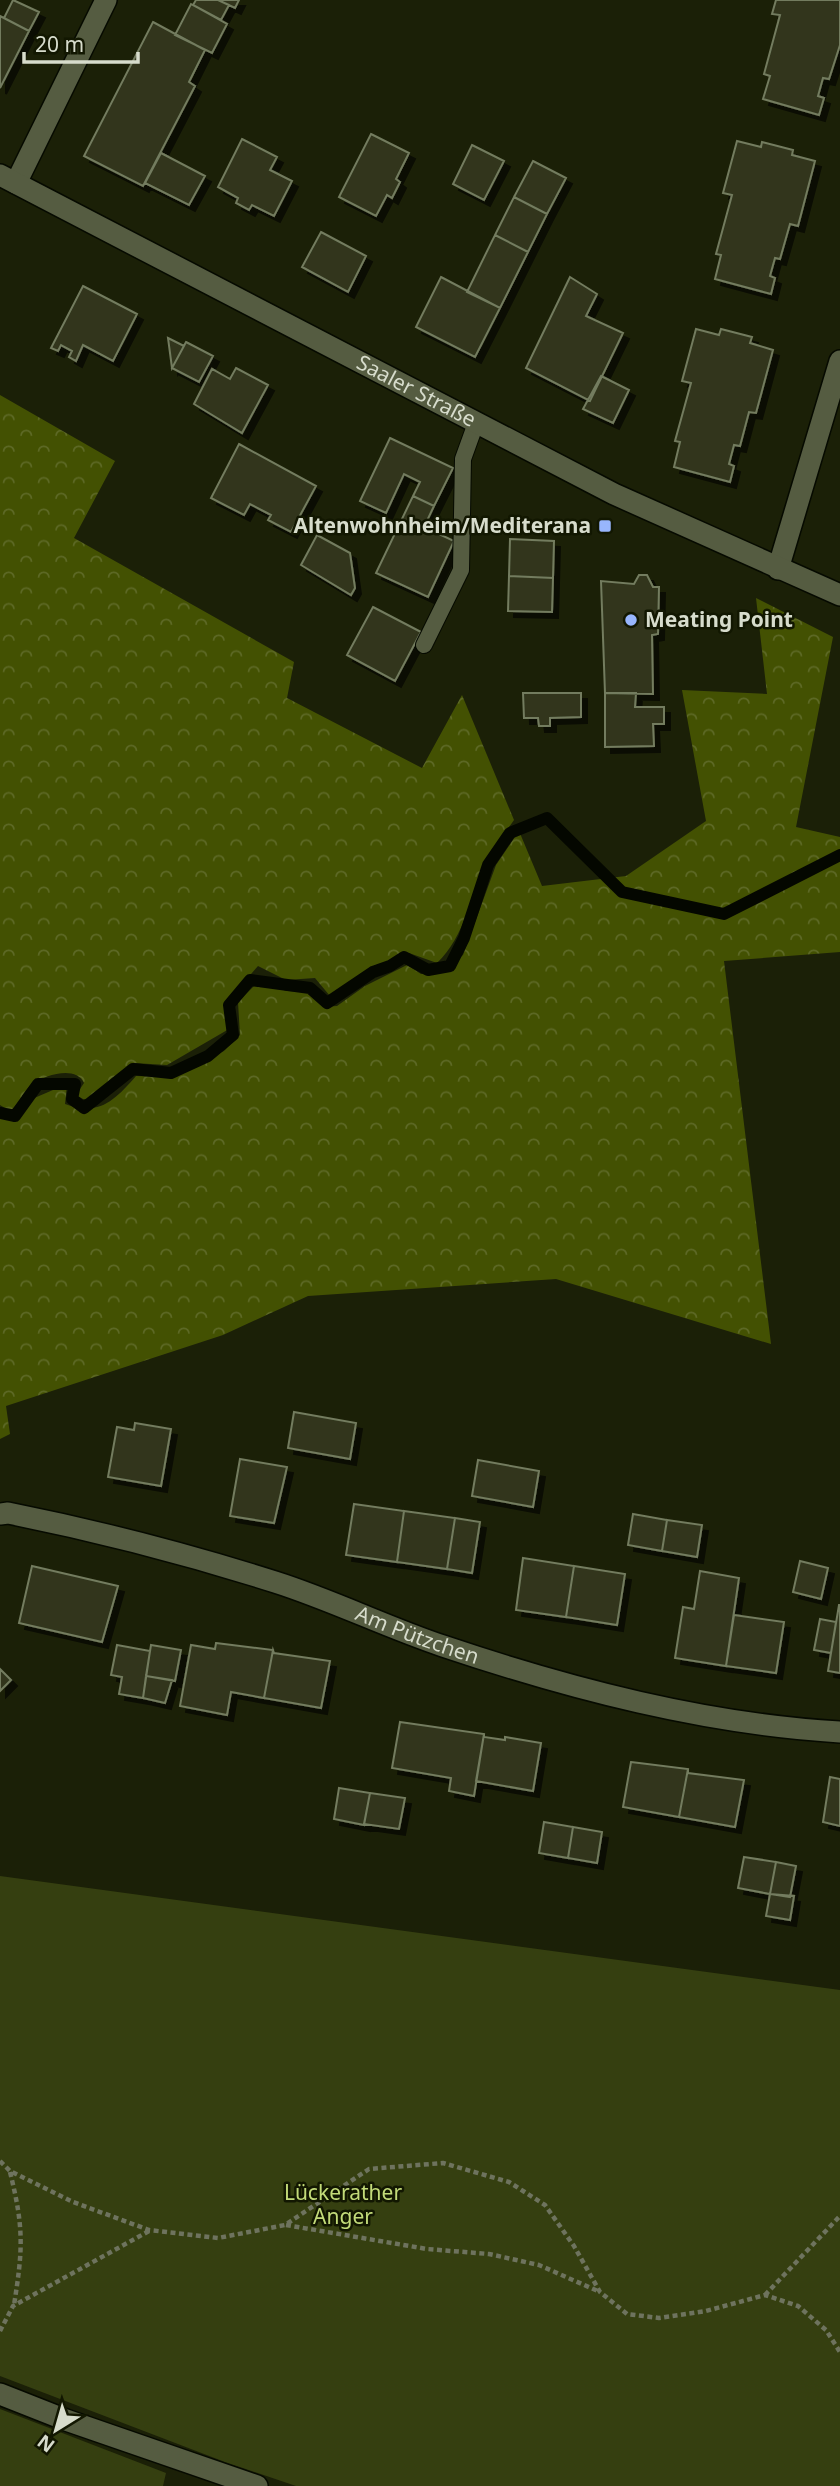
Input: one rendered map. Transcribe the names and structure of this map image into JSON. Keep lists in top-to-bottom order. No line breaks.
{"streets":{"street":["Saaler Straße","Am Pützchen"]},"parks":["Lückerather Anger"],"places":{"transit":["Altenwohnheim/Mediterana"],"other":["Meating Point"]},"scale_bar":"20 m","north":"bottom left"}
